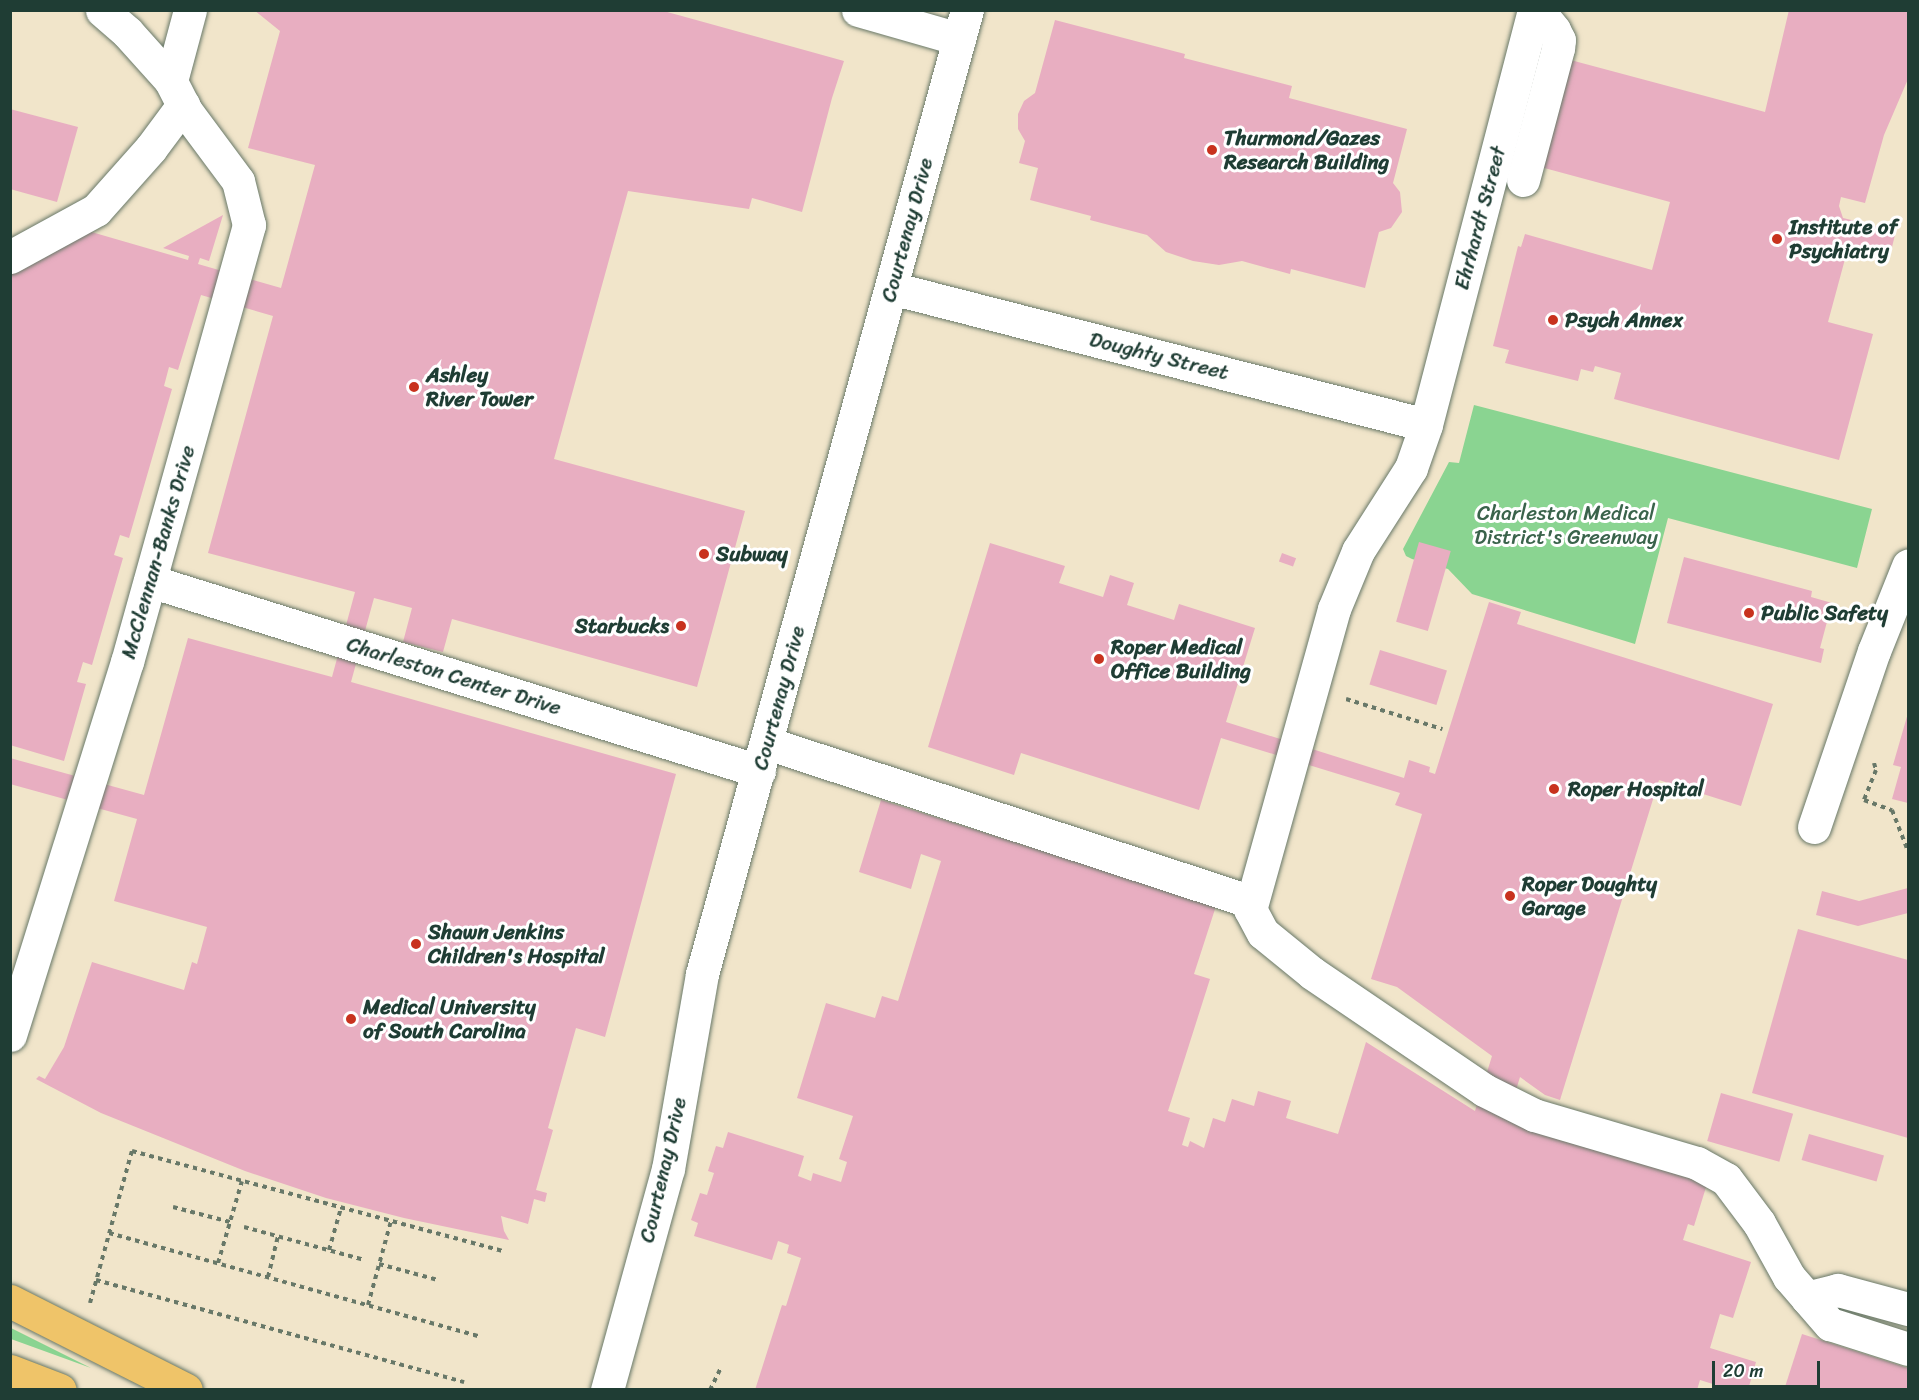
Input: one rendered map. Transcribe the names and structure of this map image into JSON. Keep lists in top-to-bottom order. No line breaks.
{"streets":{"street":["Ehrhardt Street","Courtenay Drive","Doughty Street","McClennan-Banks Drive","Charleston Center Drive"]},"crossings":[["Ehrhardt Street","Doughty Street"],["Ehrhardt Street","Charleston Center Drive"],["Courtenay Drive","Doughty Street"],["Courtenay Drive","Charleston Center Drive"],["McClennan-Banks Drive","Charleston Center Drive"]],"parks":["Charleston Medical District's Greenway"],"places":["Thurmond/Gazes Research Building","Institute of Psychiatry","Psych Annex","Ashley River Tower","Subway","Public Safety","Starbucks","Roper Medical Office Building","Roper Hospital","Roper Doughty Garage","Shawn Jenkins Children's Hospital","Medical University of South Carolina"],"scale_bar":"20 m"}
